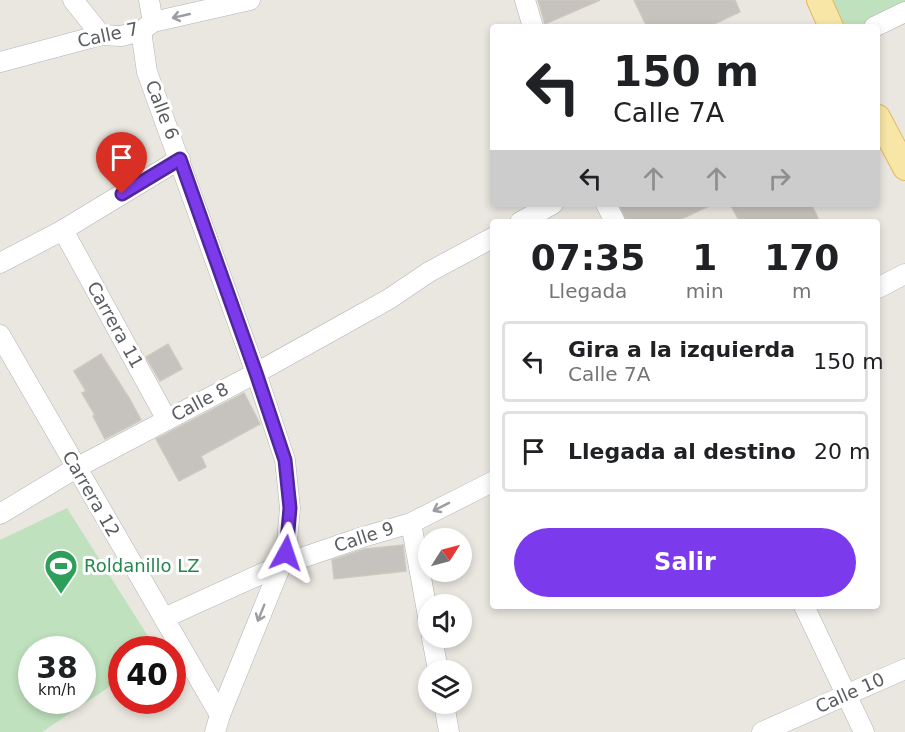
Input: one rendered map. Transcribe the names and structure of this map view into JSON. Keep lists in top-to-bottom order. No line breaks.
{"streets":{"street":["Calle 7","Calle 6","Carrera 11","Calle 8","Carrera 12","Calle 9","Calle 10"]},"crossings":[["Calle 7","Calle 6"],["Calle 6","Calle 8"],["Calle 6","Calle 9"],["Carrera 11","Calle 8"],["Calle 8","Carrera 12"],["Carrera 12","Calle 9"]],"one_way":["Calle 7"],"places":{"sports":["Roldanillo LZ"]},"north":"top right","page":{"turn":["150 m","Calle 7A"],"eta":["07:35","Llegada","1","min","170","m"],"list":[{"name":"Gira a la izquierda","note":"Calle 7A","value":"150 m"},{"name":"Llegada al destino","value":"20 m"}],"buttons":"Salir","speed":"38 km/h","limit":"40"}}
